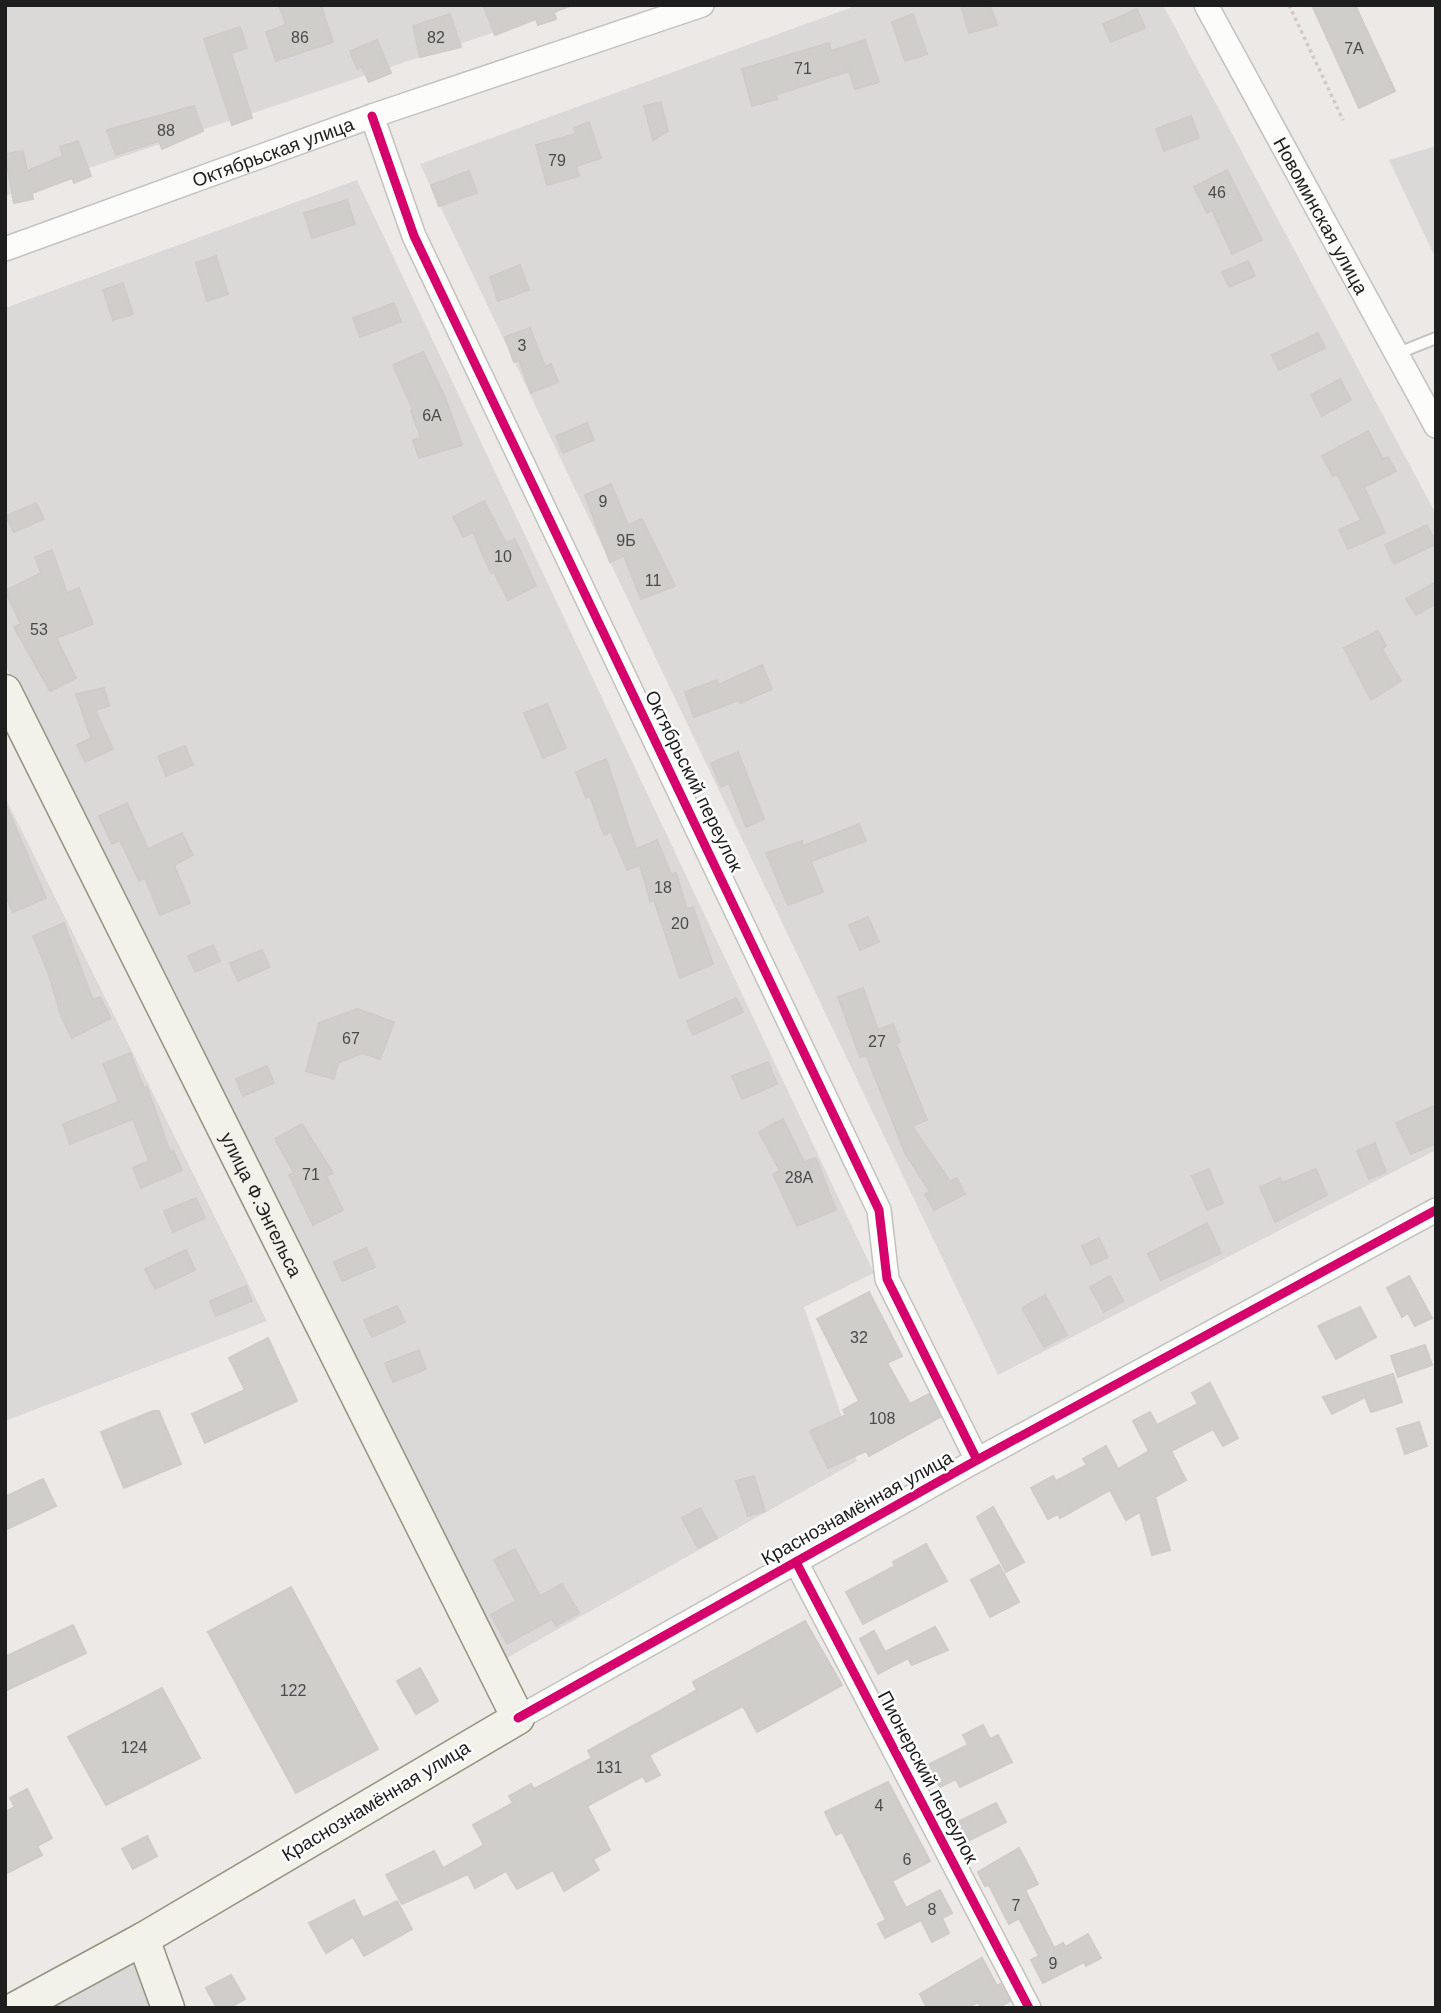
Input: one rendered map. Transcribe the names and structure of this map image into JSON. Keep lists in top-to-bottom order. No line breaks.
{"streets":{"main road":["улица Ф.Энгельса","Краснознамённая улица"],"street":["Октябрьская улица","Новоминская улица","Октябрьский переулок","Пионерский переулок"]},"crossings":[["Октябрьская улица","Октябрьский переулок"],["Октябрьский переулок","Краснознамённая улица"],["улица Ф.Энгельса","Краснознамённая улица"],["Краснознамённая улица","Пионерский переулок"]],"house_numbers":["86","82","7А","71","88","79","46","3","6А","9","9Б","10","11","53","18","20","67","27","71","28А","32","108","122","124","131","4","6","7","8","9"]}
